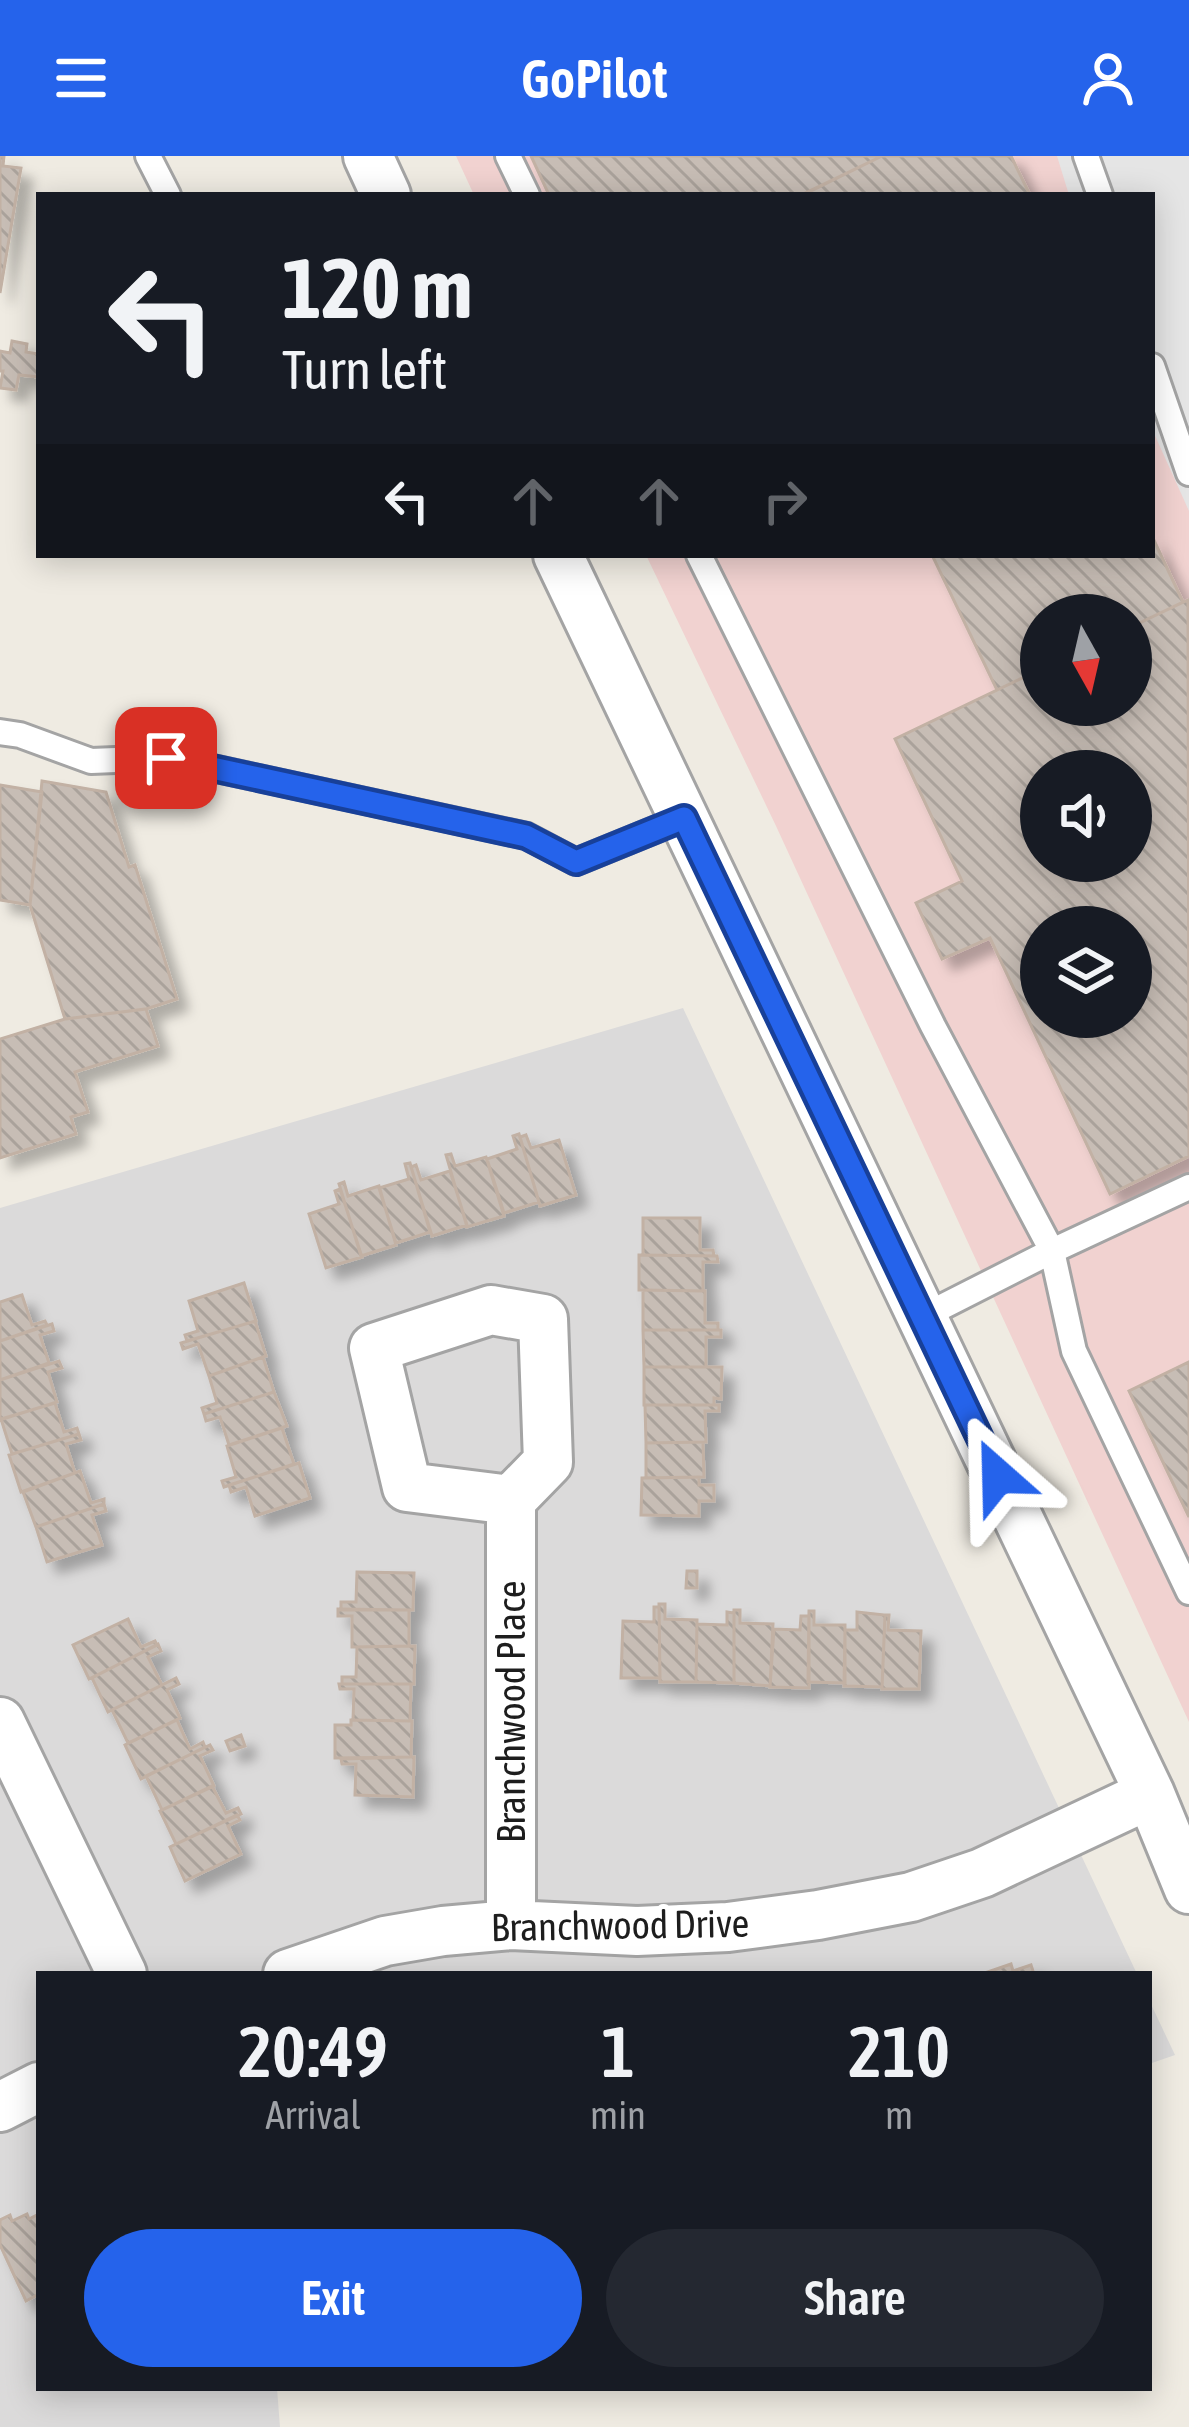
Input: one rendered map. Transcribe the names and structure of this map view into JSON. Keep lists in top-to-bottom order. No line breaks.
{"streets":{"street":["Branchwood Place","Branchwood Drive"]},"crossings":[["Branchwood Place","Branchwood Drive"]],"north":"bottom","page":{"header":"GoPilot","turn":["120 m","Turn left"],"eta":["20:49","Arrival","1","min","210","m"],"buttons":["Exit","Share"]}}
